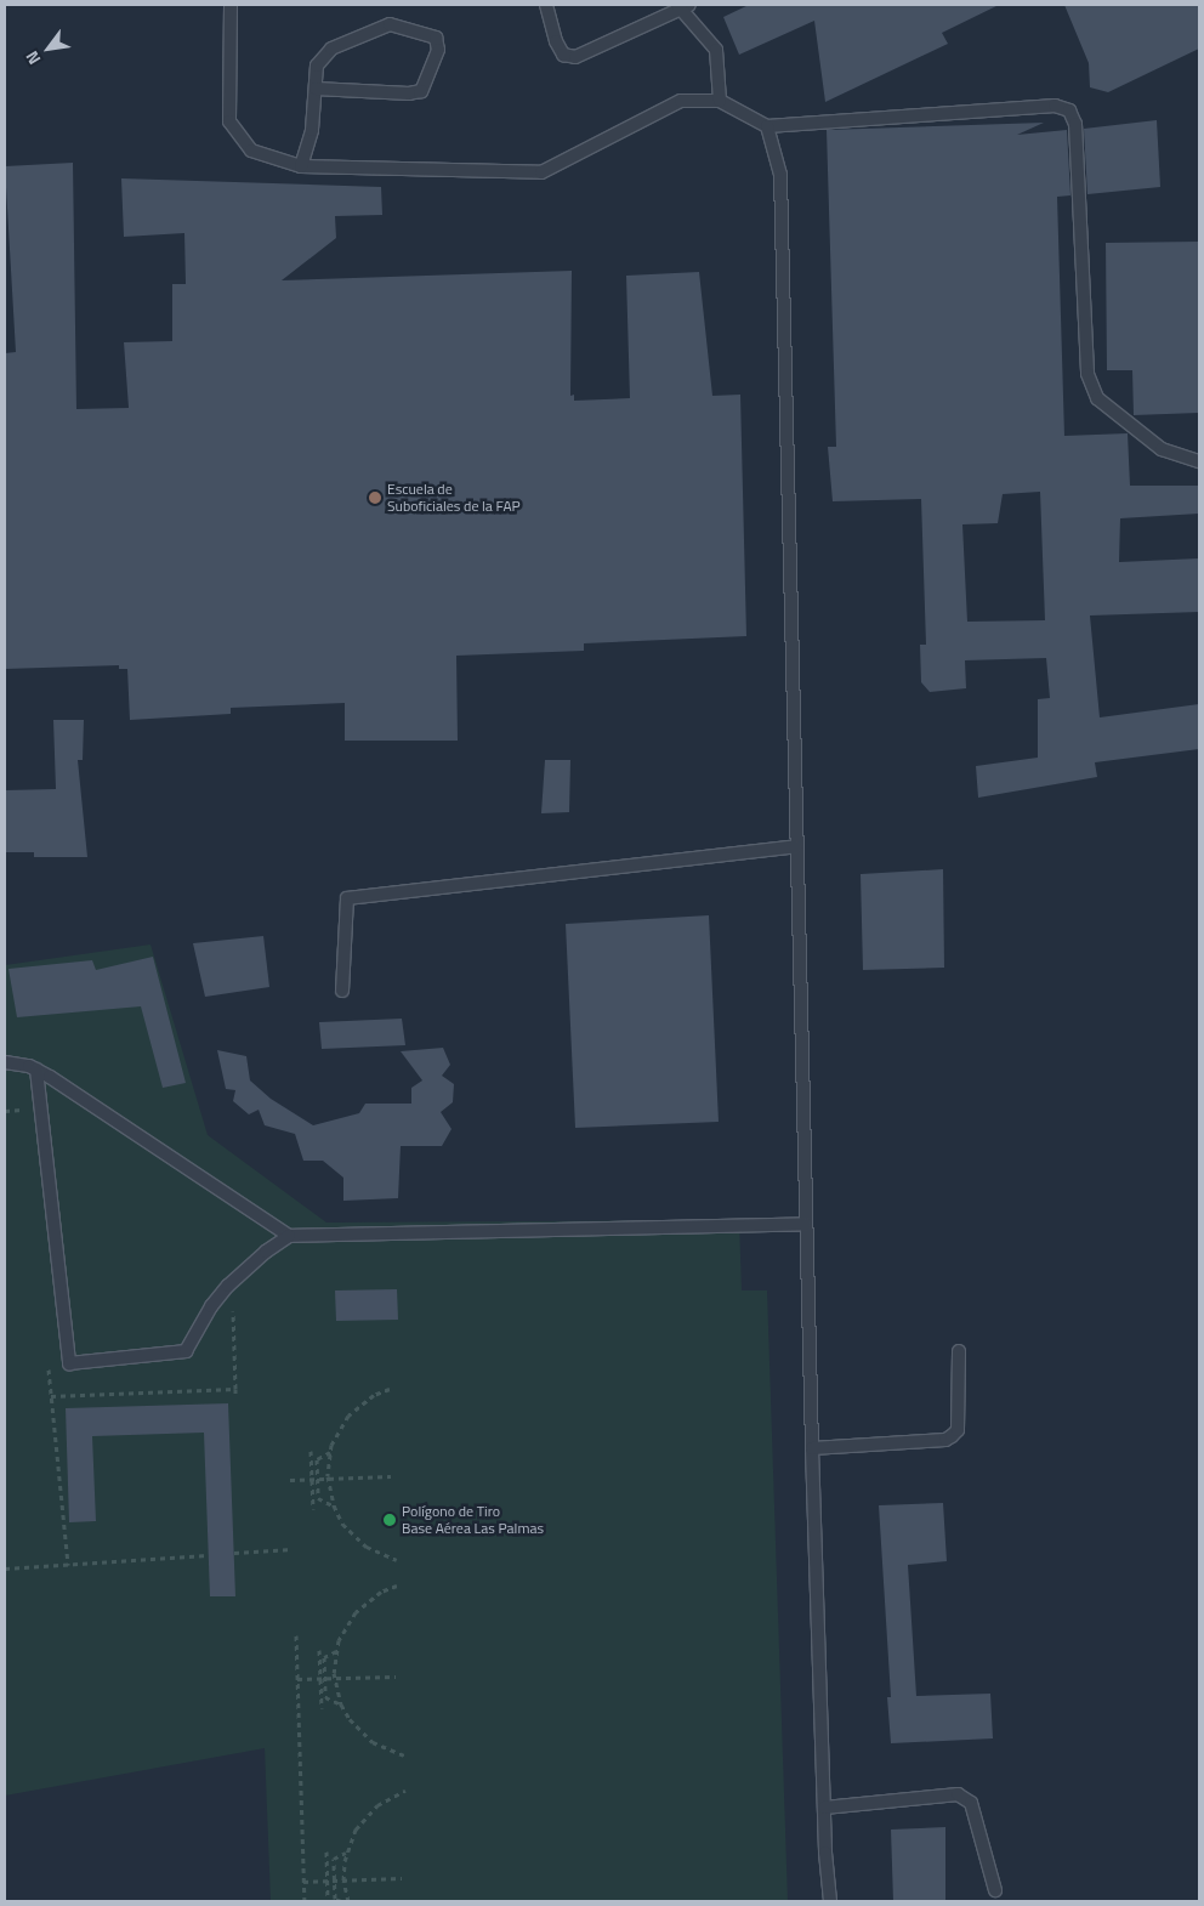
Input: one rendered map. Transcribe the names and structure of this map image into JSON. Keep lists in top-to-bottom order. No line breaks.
{"places":["Escuela de Suboficiales de la FAP","Polígono de Tiro Base Aérea Las Palmas"],"north":"bottom left"}
